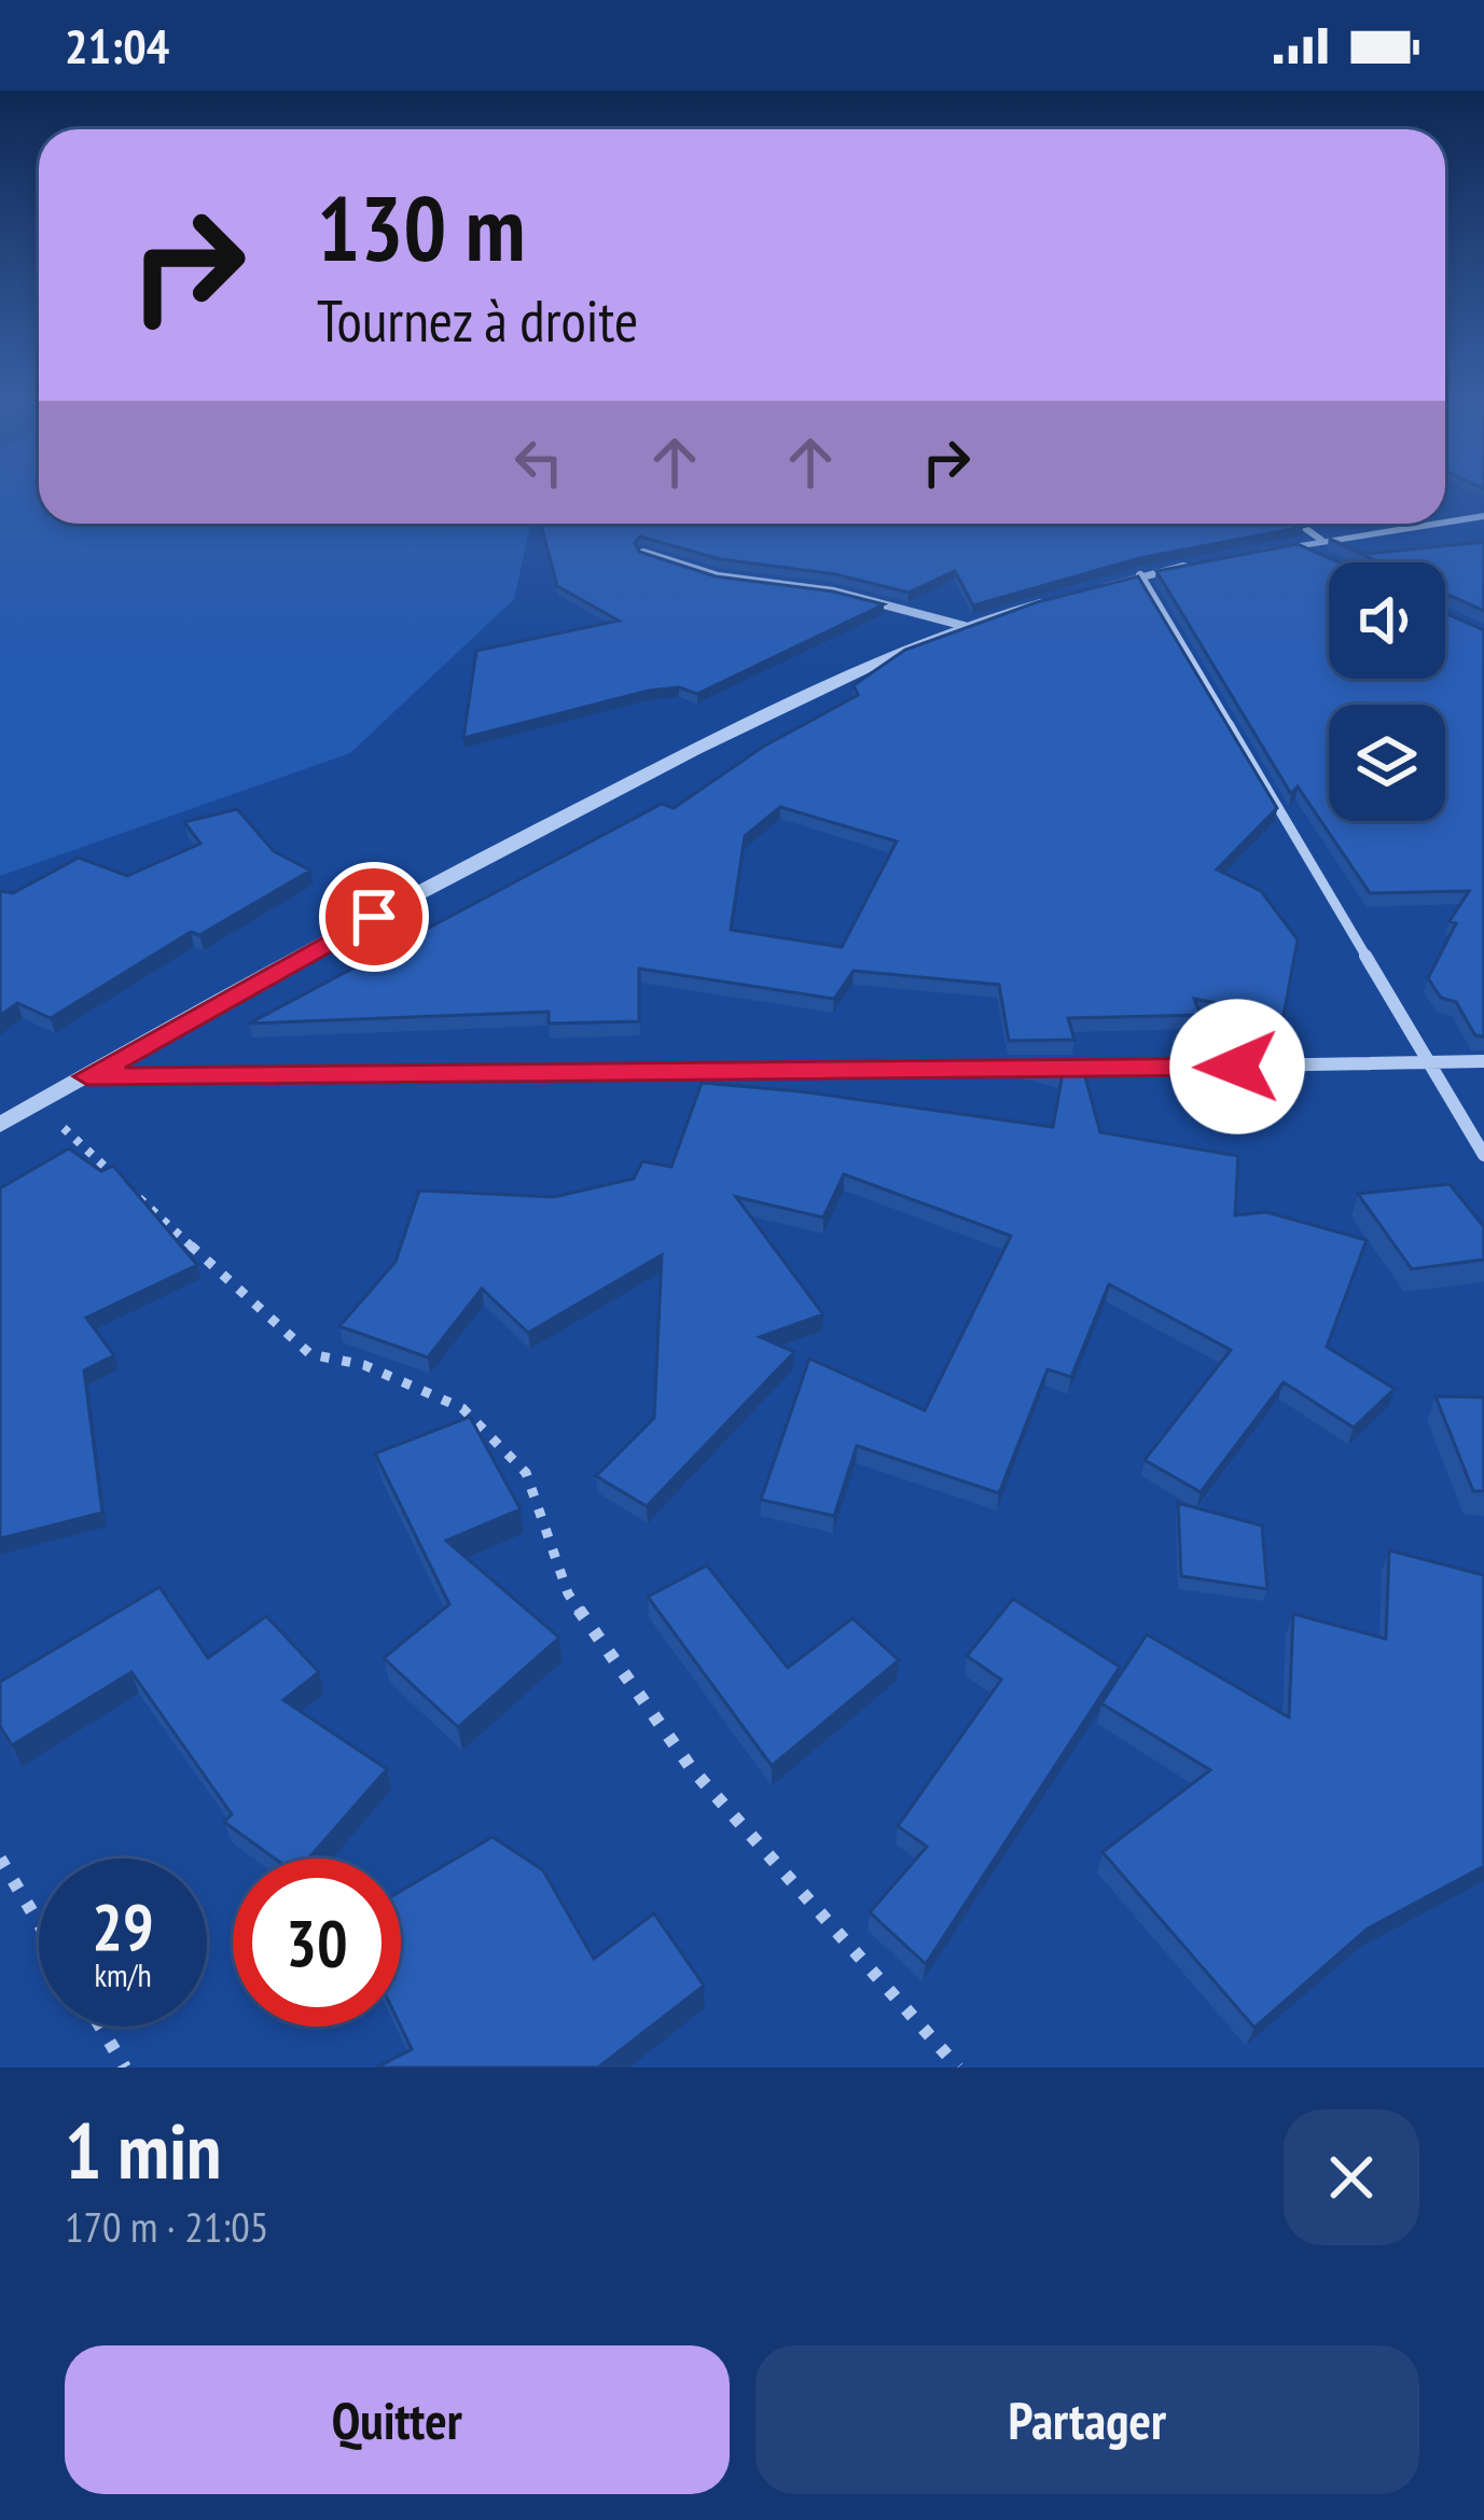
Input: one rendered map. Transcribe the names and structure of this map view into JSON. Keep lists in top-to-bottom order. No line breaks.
{"page":{"status":"21:04","turn":["130 m","Tournez à droite"],"speed":"29 km/h","limit":"30","heading":["1 min","170 m · 21:05"],"buttons":["Quitter","Partager"]}}
